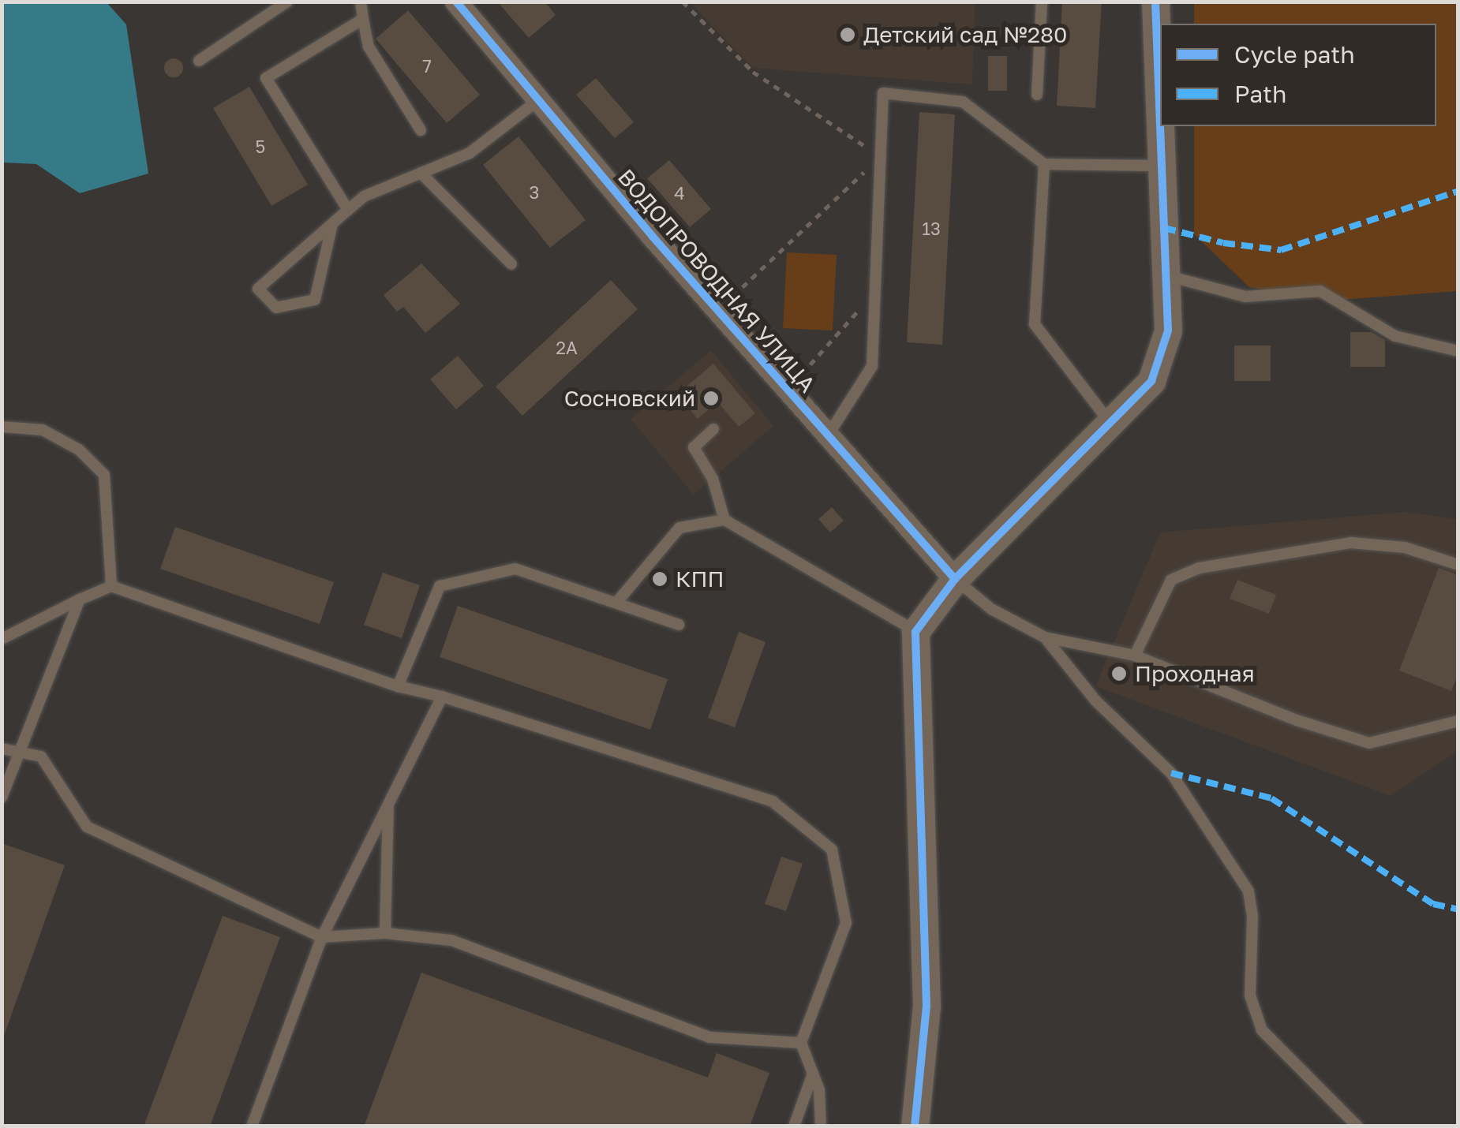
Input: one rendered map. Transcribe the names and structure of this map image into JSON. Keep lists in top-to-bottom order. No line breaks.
{"streets":{"street":["ВОДОПРОВОДНАЯ УЛИЦА"]},"places":["Детский сад №280","Сосновский","КПП","Проходная"],"house_numbers":["7","5","3","4","13","2А"],"legend":["Cycle path","Path"]}
